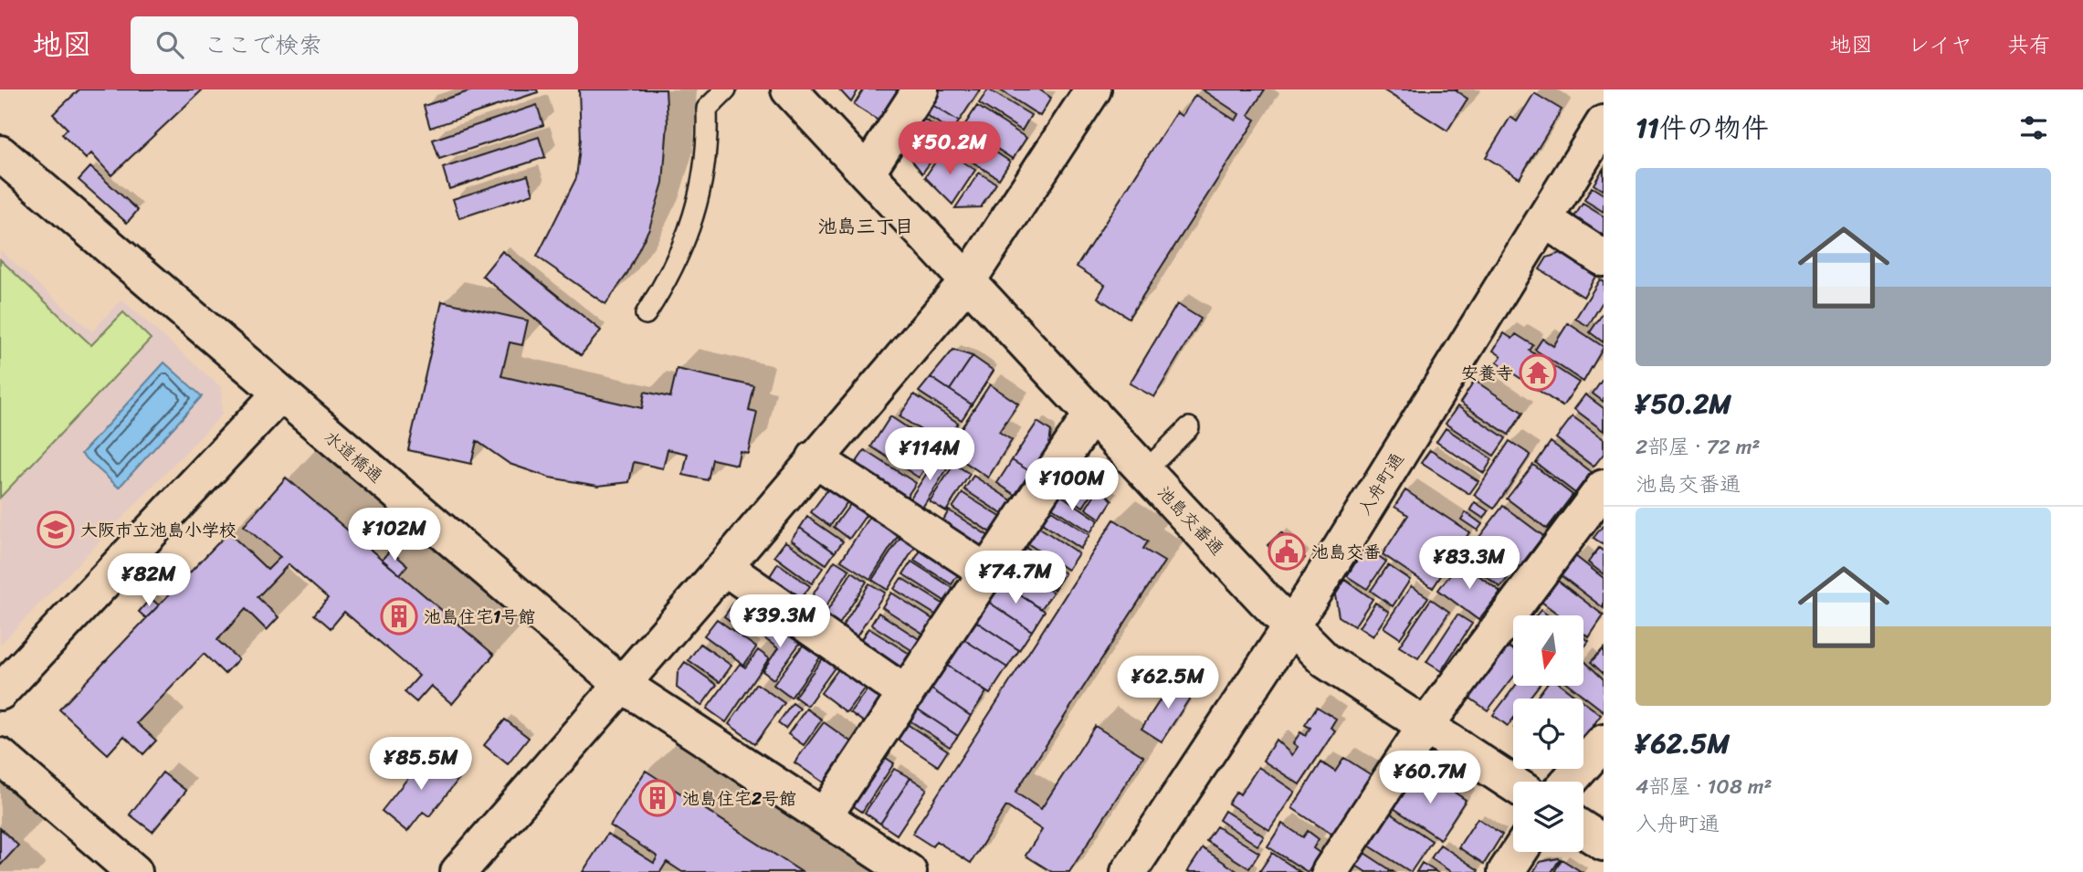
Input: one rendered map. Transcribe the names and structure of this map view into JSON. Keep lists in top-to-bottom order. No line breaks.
{"streets":{"street":["水道橋通","入舟町通","池島交番通"]},"crossings":[["入舟町通","池島交番通"]],"districts":["池島三丁目"],"places":{"temple":["安養寺"],"school or university":["大阪市立池島小学校"],"public building":["池島交番"],"building":["池島住宅1号館","池島住宅2号館"]},"north":"bottom","page":{"header":"地図","search":"ここで検索","nav":["地図","レイヤ","共有"],"heading":"11件の物件","price":["¥50.2M","¥114M","¥100M","¥102M","¥83.3M","¥74.7M","¥82M","¥39.3M","¥62.5M","¥85.5M","¥60.7M"],"list":[{"name":"¥50.2M","note":"2部屋 · 72 m² · 池島交番通"},{"name":"¥62.5M","note":"4部屋 · 108 m² · 入舟町通"}]}}
